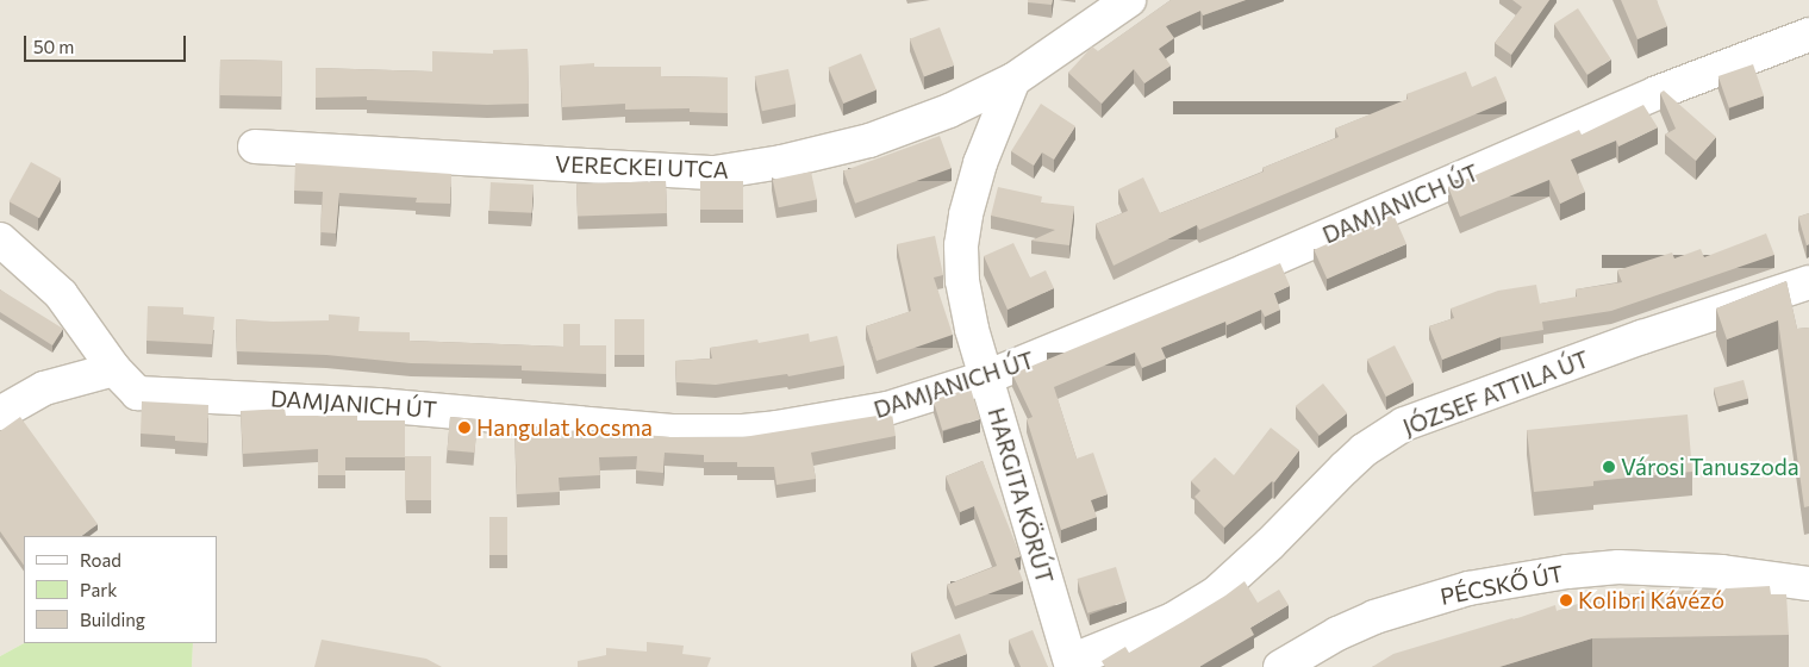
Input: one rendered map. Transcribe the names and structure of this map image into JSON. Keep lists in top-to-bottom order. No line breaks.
{"streets":{"street":["VERECKEI UTCA","DAMJANICH ÚT","JÓZSEF ATTILA ÚT","HARGITA KÖRÚT","PÉCSKŐ ÚT"]},"crossings":[["VERECKEI UTCA","HARGITA KÖRÚT"],["DAMJANICH ÚT","HARGITA KÖRÚT"],["JÓZSEF ATTILA ÚT","HARGITA KÖRÚT"]],"places":["Hangulat kocsma","Városi Tanuszoda","Kolibri Kávézó"],"legend":["Road","Park","Building"],"scale_bar":"50 m"}
